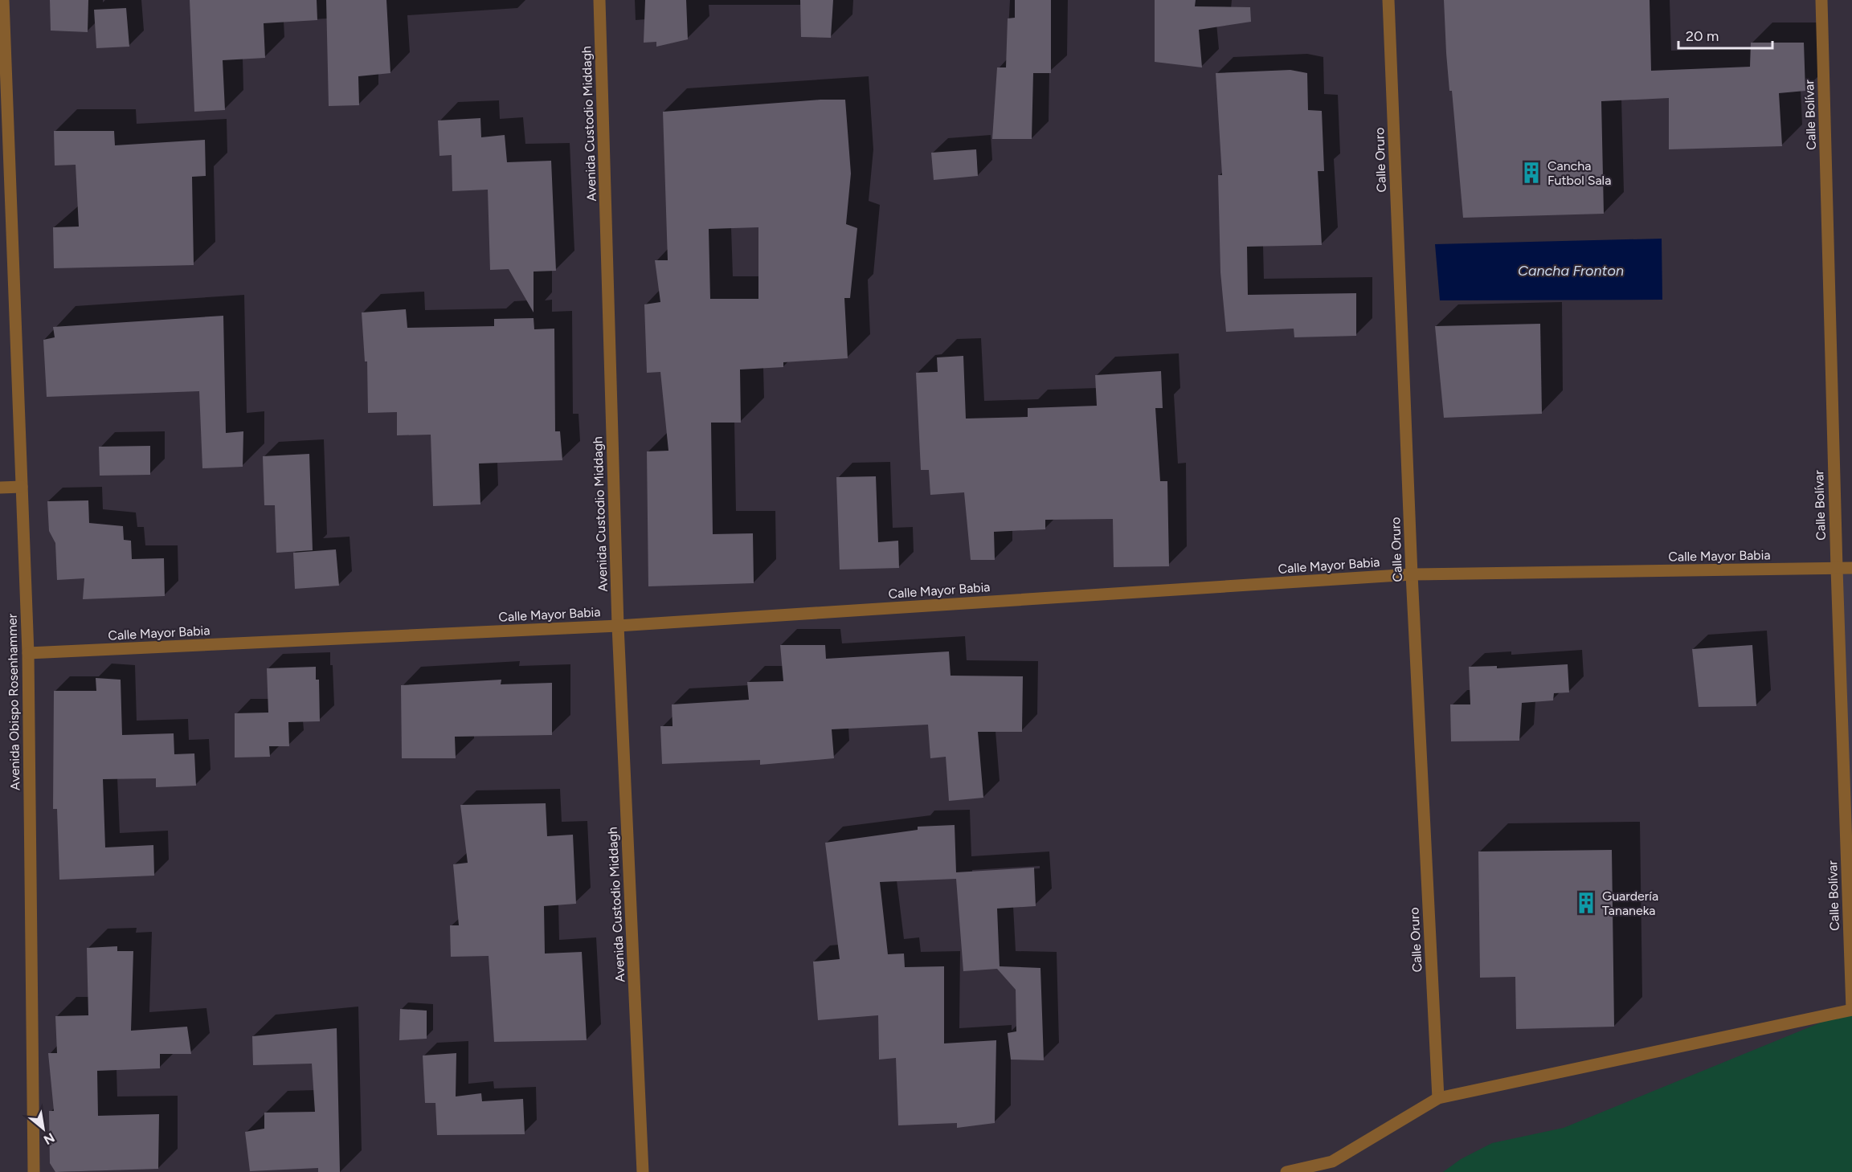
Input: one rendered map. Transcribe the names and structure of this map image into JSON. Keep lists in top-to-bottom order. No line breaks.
{"streets":{"street":["Calle Bolívar","Avenida Custodio Middagh","Calle Oruro","Calle Mayor Babia","Avenida Obispo Rosenhammer"]},"crossings":[["Calle Bolívar","Calle Mayor Babia"],["Avenida Custodio Middagh","Calle Mayor Babia"],["Calle Oruro","Calle Mayor Babia"],["Calle Mayor Babia","Avenida Obispo Rosenhammer"]],"water":["Cancha Fronton"],"places":{"building":["Cancha Futbol Sala","Guardería Tananeka"]},"scale_bar":"20 m","north":"bottom right"}
